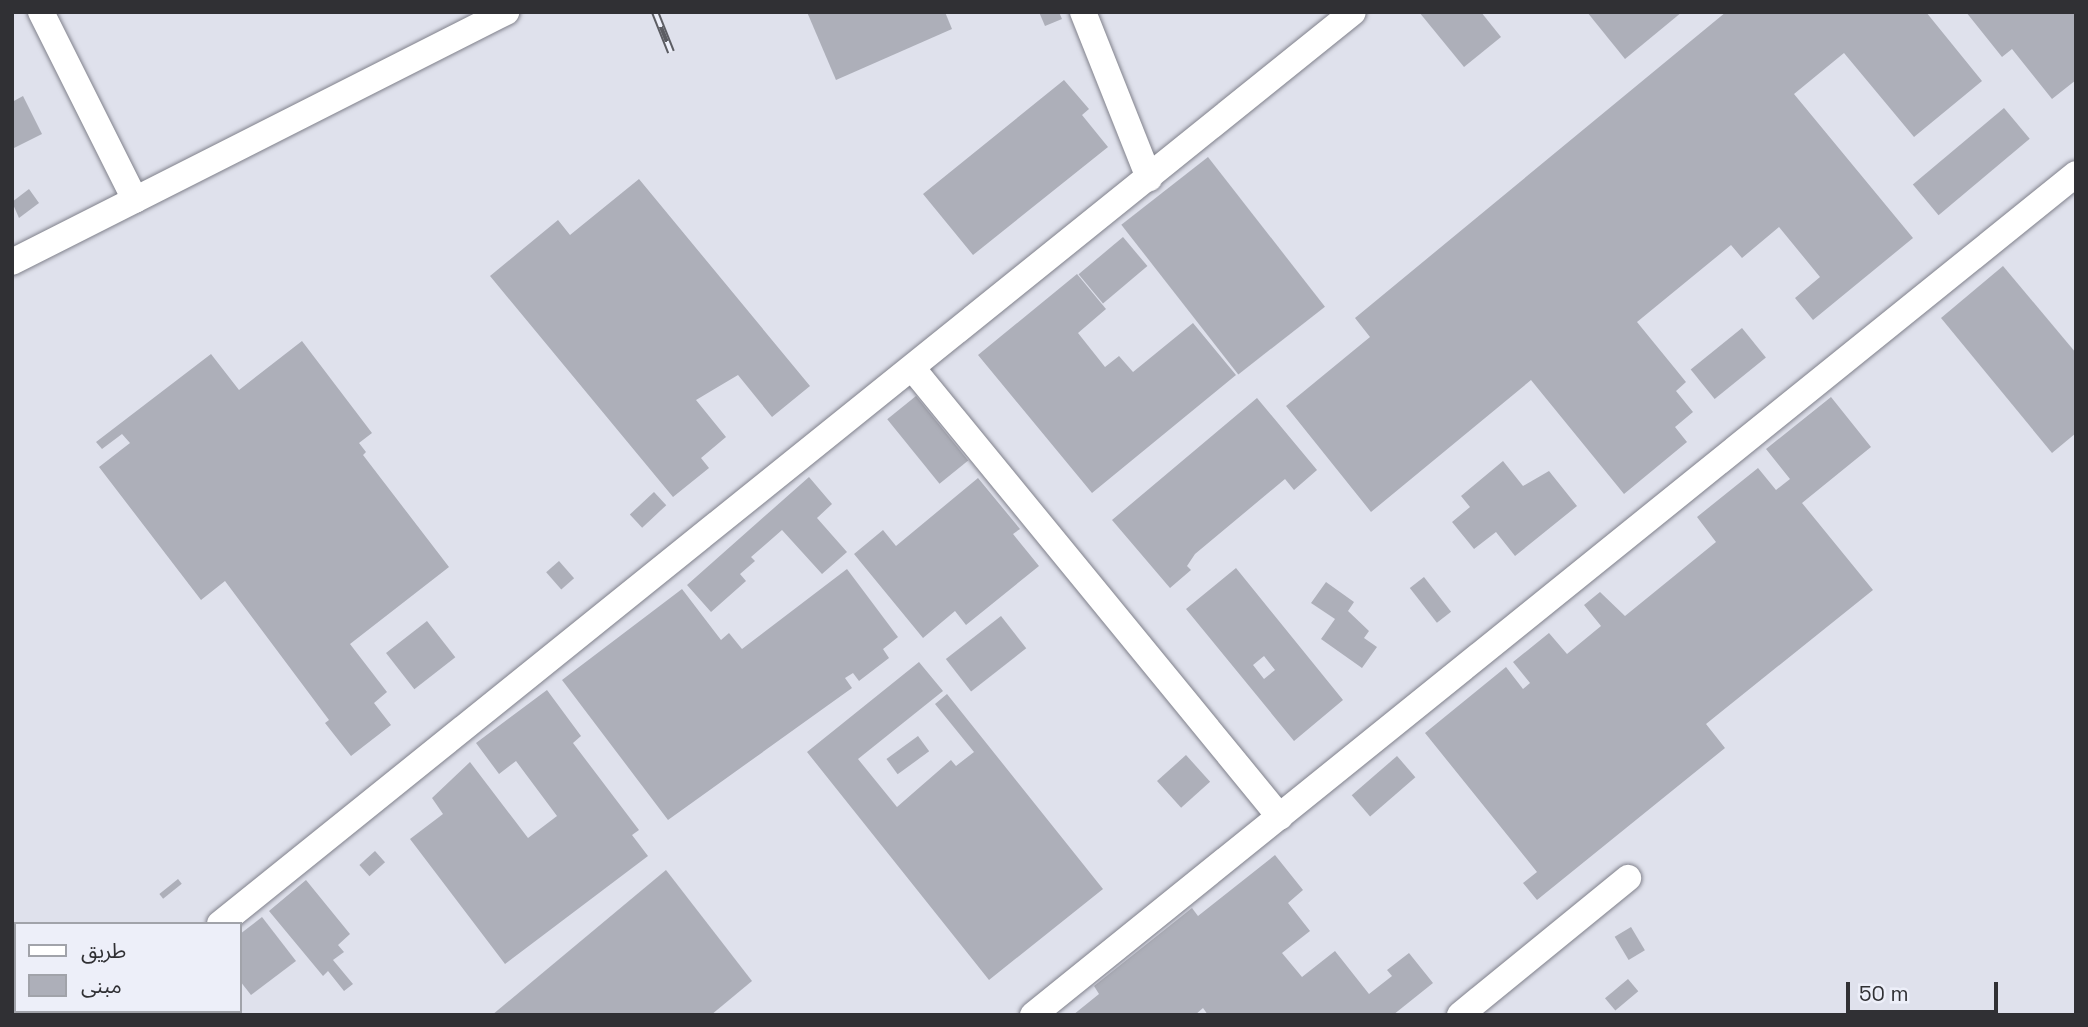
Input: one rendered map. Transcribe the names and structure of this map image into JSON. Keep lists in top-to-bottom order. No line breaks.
{"legend":["طريق","مبنى"],"scale_bar":"50 m"}
